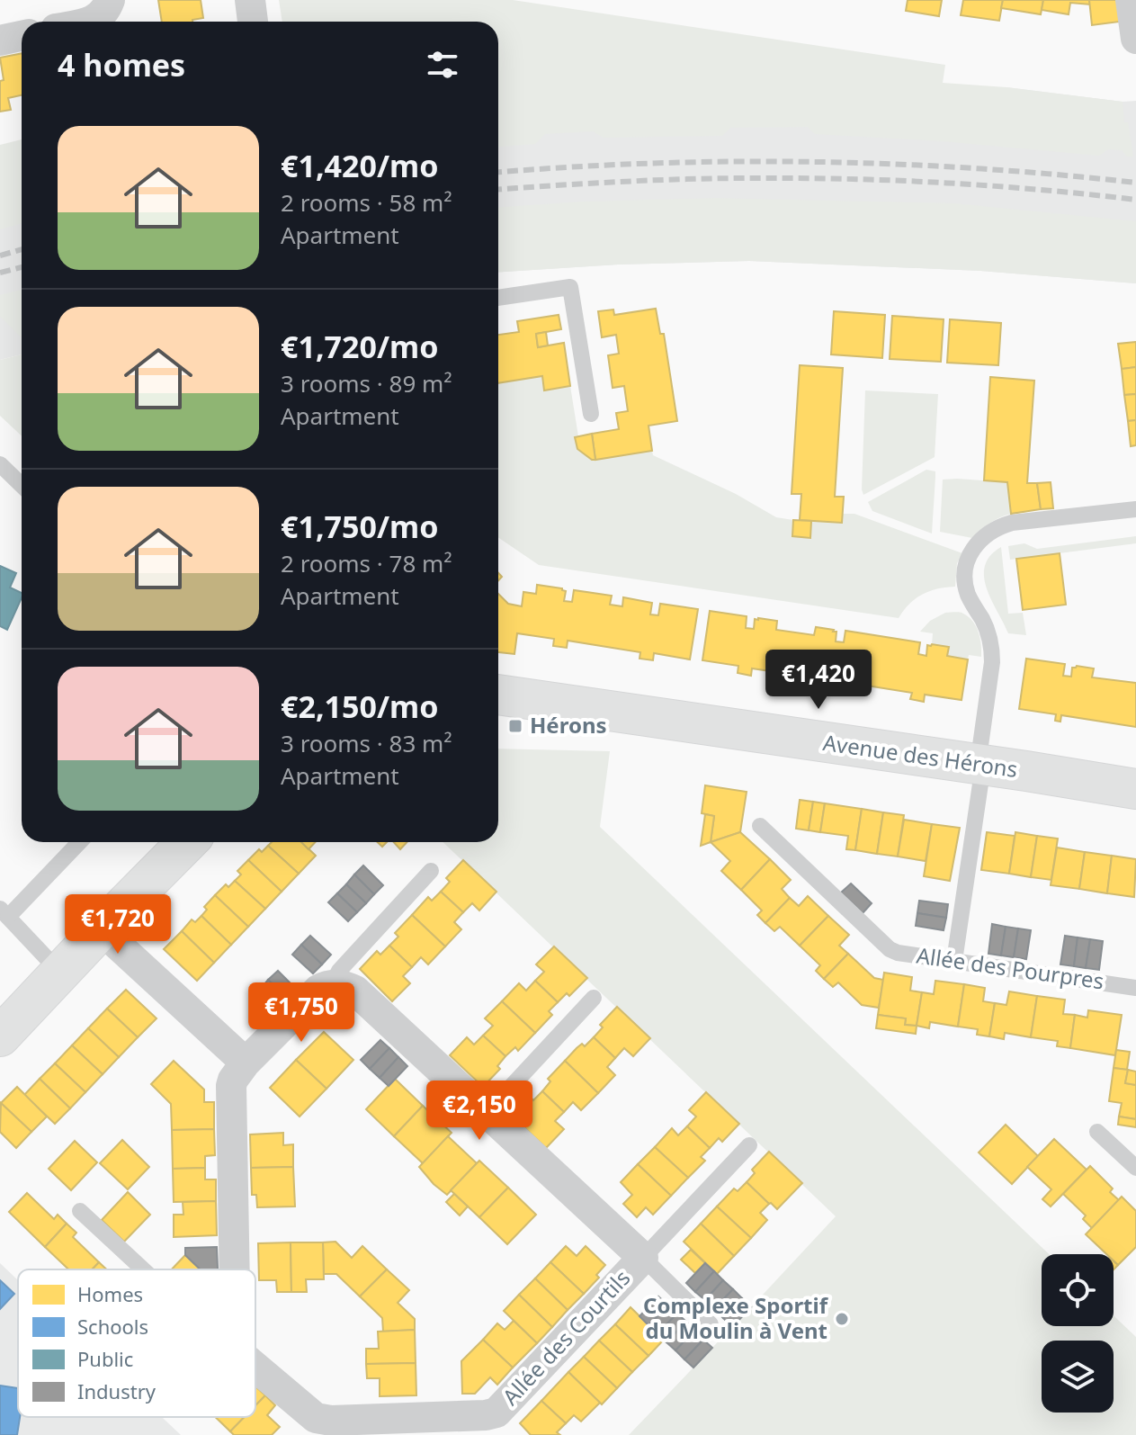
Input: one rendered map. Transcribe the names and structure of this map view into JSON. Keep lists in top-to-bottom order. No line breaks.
{"streets":{"street":["Avenue des Hérons","Allée des Courtils"],"lane":["Allée des Pourpres"]},"places":{"transit":["Hérons"],"other":["Complexe Sportif du Moulin à Vent"]},"legend":["Homes","Schools","Public","Industry"],"page":{"heading":"4 homes","list":[{"name":"€1,420/mo","note":"2 rooms · 58 m² · Apartment"},{"name":"€1,720/mo","note":"3 rooms · 89 m² · Apartment"},{"name":"€1,750/mo","note":"2 rooms · 78 m² · Apartment"},{"name":"€2,150/mo","note":"3 rooms · 83 m² · Apartment"}],"price":["€1,420","€1,720","€1,750","€2,150"]}}
